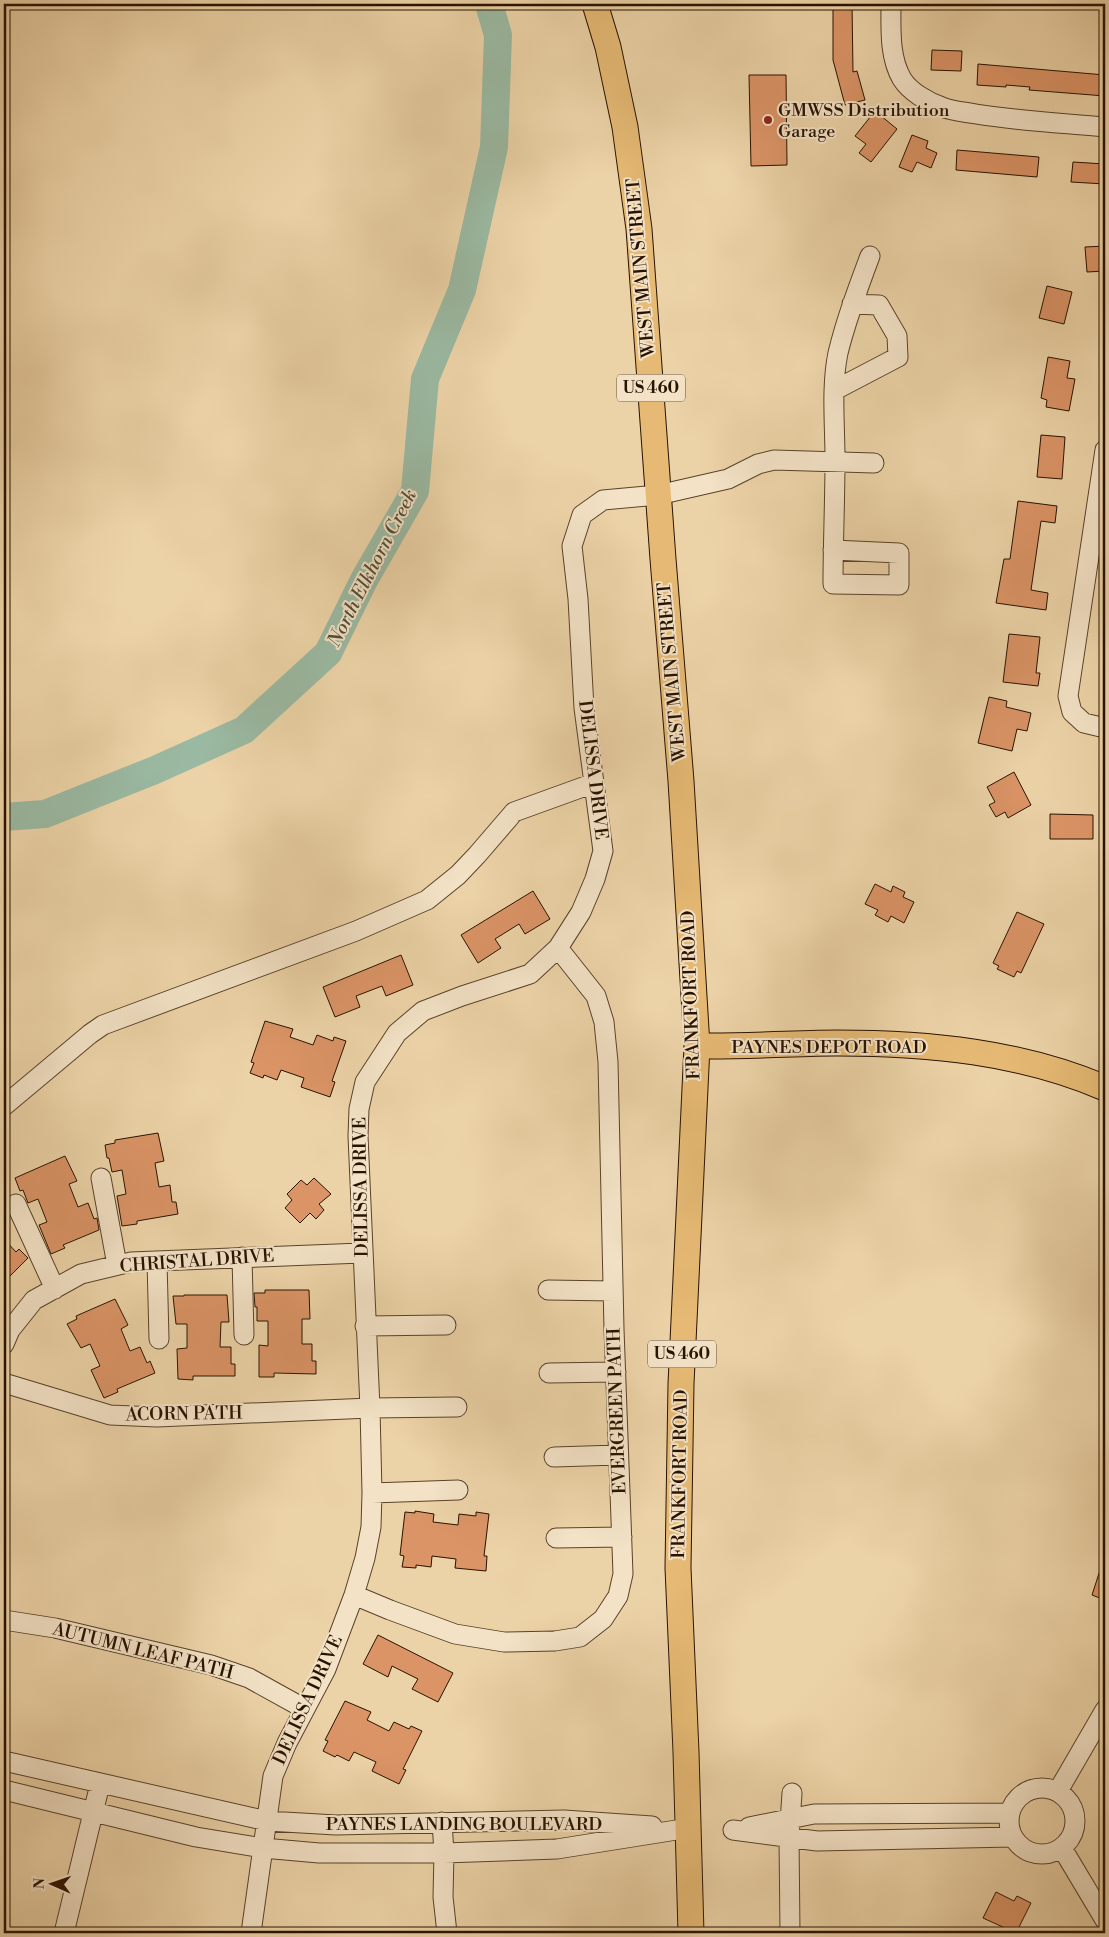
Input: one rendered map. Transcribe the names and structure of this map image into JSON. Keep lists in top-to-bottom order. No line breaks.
{"streets":{"main road":["WEST MAIN STREET","US 460","FRANKFORT ROAD","PAYNES DEPOT ROAD"],"street":["DELISSA DRIVE","CHRISTAL DRIVE","EVERGREEN PATH","ACORN PATH","AUTUMN LEAF PATH","PAYNES LANDING BOULEVARD"]},"crossings":[["WEST MAIN STREET","DELISSA DRIVE"],["WEST MAIN STREET","FRANKFORT ROAD"],["DELISSA DRIVE","CHRISTAL DRIVE"],["DELISSA DRIVE","EVERGREEN PATH"],["DELISSA DRIVE","ACORN PATH"],["DELISSA DRIVE","AUTUMN LEAF PATH"],["DELISSA DRIVE","PAYNES LANDING BOULEVARD"],["FRANKFORT ROAD","PAYNES DEPOT ROAD"],["FRANKFORT ROAD","PAYNES LANDING BOULEVARD"]],"water":["North Elkhorn Creek"],"places":["GMWSS Distribution Garage"],"north":"left"}
